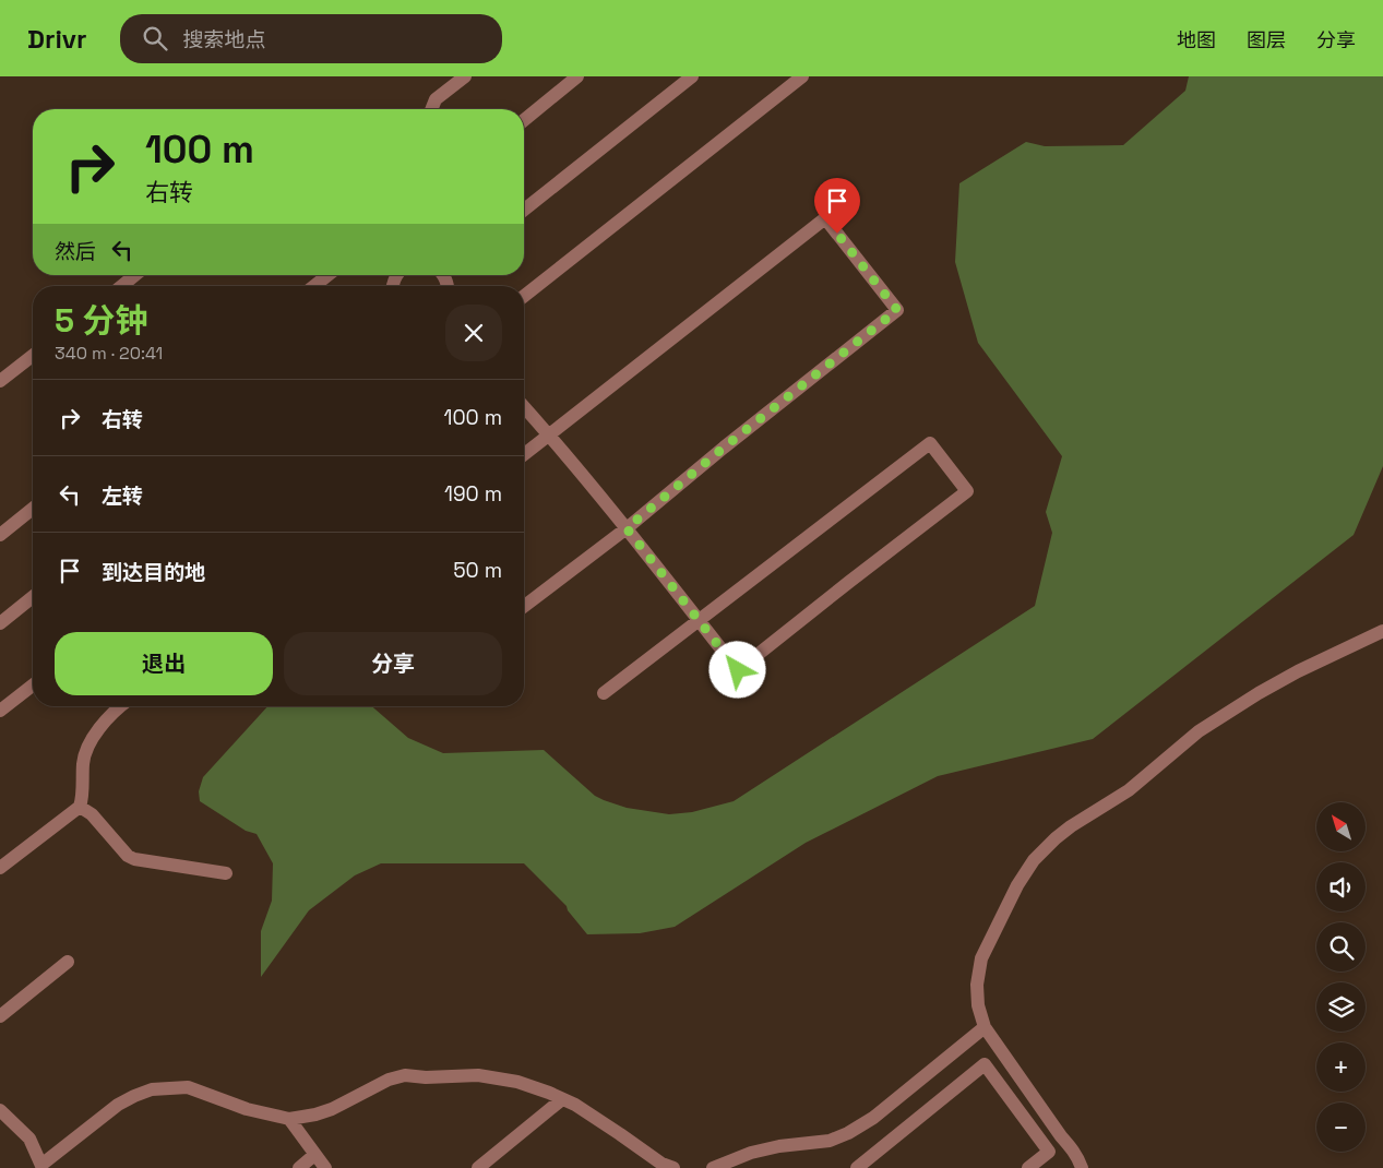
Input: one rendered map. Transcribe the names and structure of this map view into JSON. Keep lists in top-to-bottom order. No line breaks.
{"north":"top left","page":{"header":"Drivr","search":"搜索地点","nav":["地图","图层","分享"],"turn":["100 m","右转"],"then":"然后","heading":["5 分钟","340 m · 20:41"],"list":[{"name":"右转","value":"100 m"},{"name":"左转","value":"190 m"},{"name":"到达目的地","value":"50 m"}],"buttons":["退出","分享"],"map_buttons":["+","−"]}}
